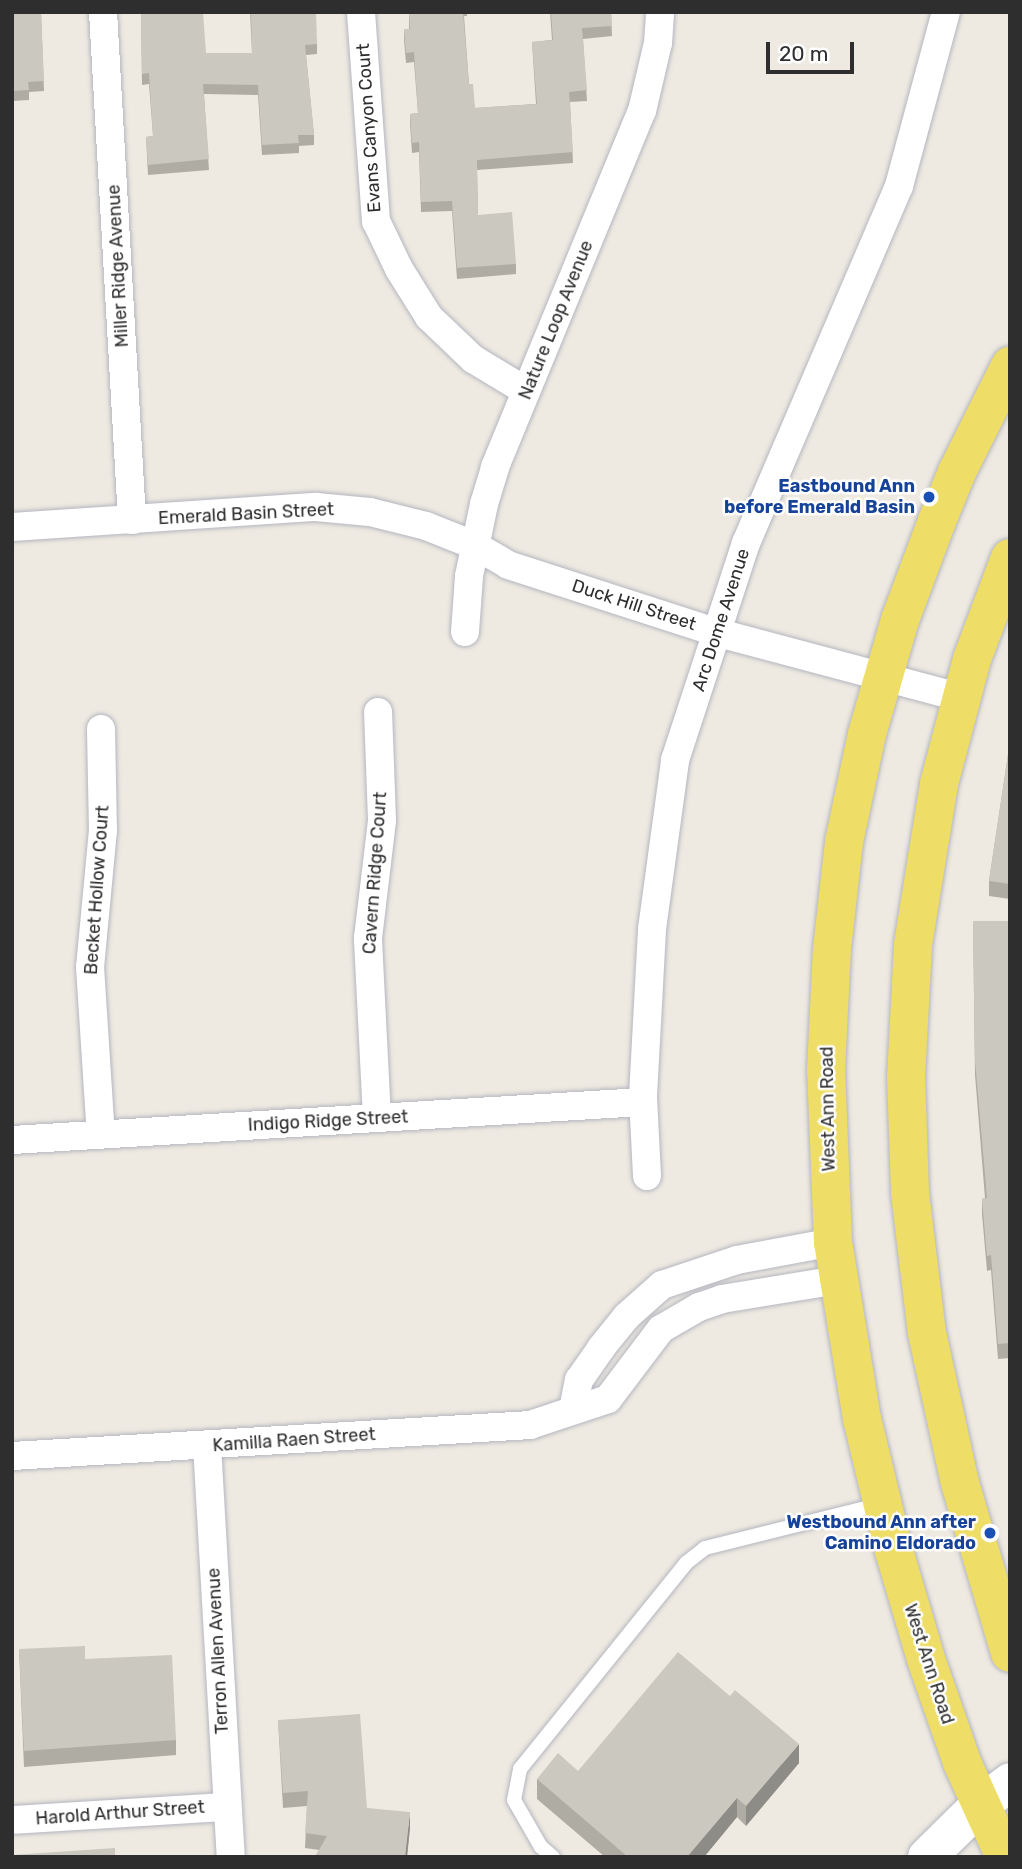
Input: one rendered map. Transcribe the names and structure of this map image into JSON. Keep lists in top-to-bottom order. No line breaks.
{"streets":{"main road":["West Ann Road"],"street":["Evans Canyon Court","Miller Ridge Avenue","Nature Loop Avenue","Emerald Basin Street","Duck Hill Street","Arc Dome Avenue","Cavern Ridge Court","Becket Hollow Court","Indigo Ridge Street","Kamilla Raen Street","Terron Allen Avenue","Harold Arthur Street"]},"crossings":[["Evans Canyon Court","Nature Loop Avenue"],["Miller Ridge Avenue","Emerald Basin Street"],["Nature Loop Avenue","Emerald Basin Street"],["Nature Loop Avenue","Duck Hill Street"],["Emerald Basin Street","Duck Hill Street"],["Duck Hill Street","Arc Dome Avenue"],["Duck Hill Street","West Ann Road"],["Arc Dome Avenue","Indigo Ridge Street"],["Cavern Ridge Court","Indigo Ridge Street"],["Becket Hollow Court","Indigo Ridge Street"],["West Ann Road","Kamilla Raen Street"],["Kamilla Raen Street","Terron Allen Avenue"],["Terron Allen Avenue","Harold Arthur Street"]],"places":["Eastbound Ann before Emerald Basin","Westbound Ann after Camino Eldorado"],"scale_bar":"20 m"}
